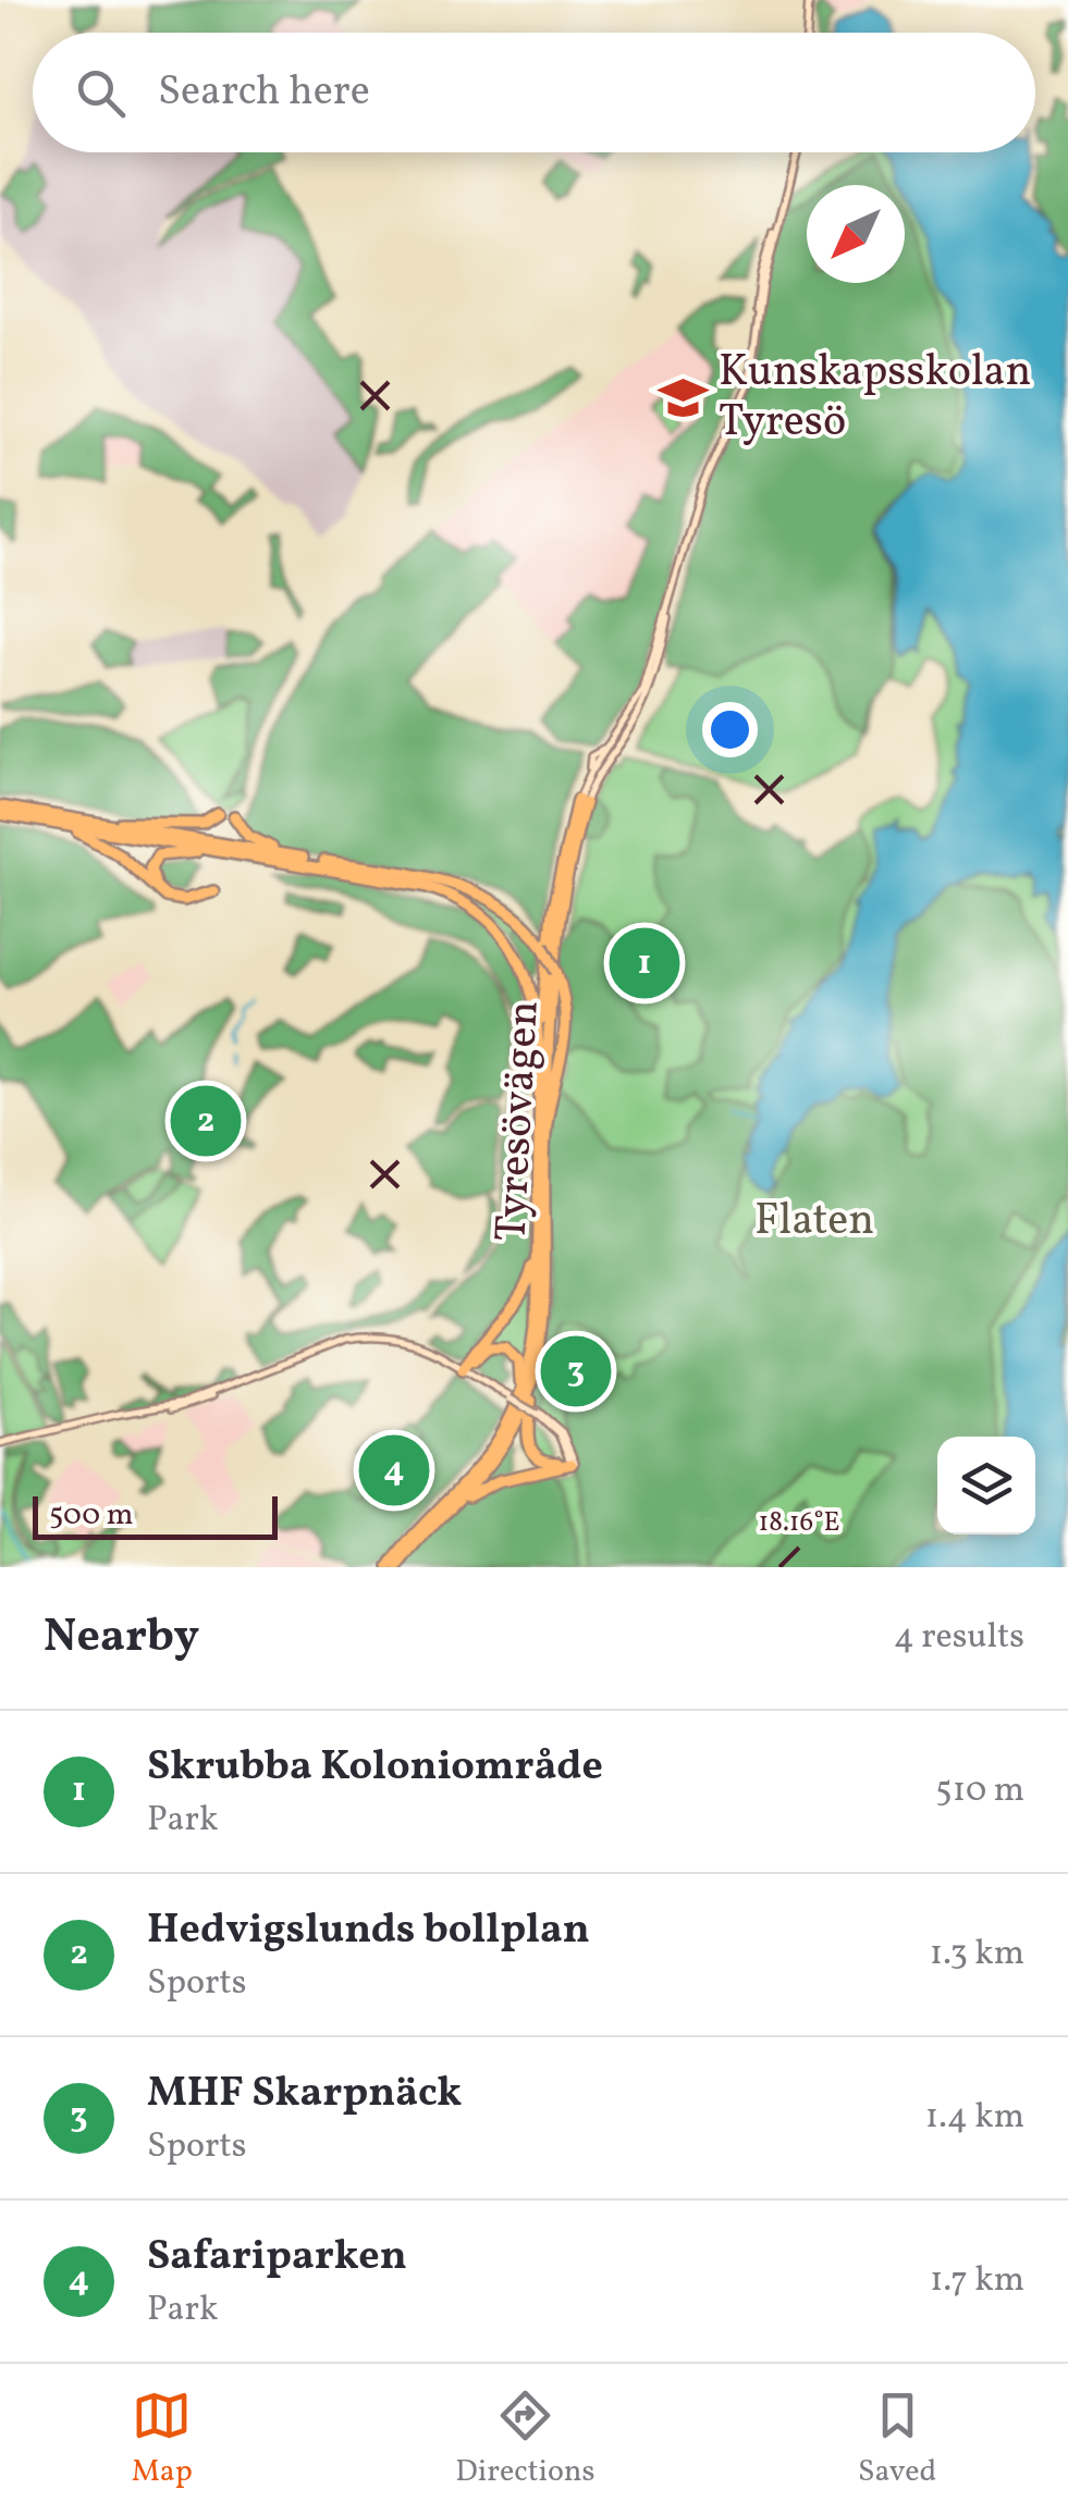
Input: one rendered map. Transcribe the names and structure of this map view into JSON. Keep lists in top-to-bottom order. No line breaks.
{"streets":{"highway":["Tyresövägen"]},"parks":["Flaten"],"places":{"school or university":["Kunskapsskolan Tyresö"]},"scale_bar":"500 m","north":"bottom left","page":{"search":"Search here","pins":["1","2","3","4"],"scale":"500 m","heading":["Nearby","4 results"],"list":[{"mark":"1","name":"Skrubba Koloniområde","note":"Park","value":"510 m"},{"mark":"2","name":"Hedvigslunds bollplan","note":"Sports","value":"1.3 km"},{"mark":"3","name":"MHF Skarpnäck","note":"Sports","value":"1.4 km"},{"mark":"4","name":"Safariparken","note":"Park","value":"1.7 km"}],"nav":["Map","Directions","Saved"]},"coordinates":["18.16°E"]}
